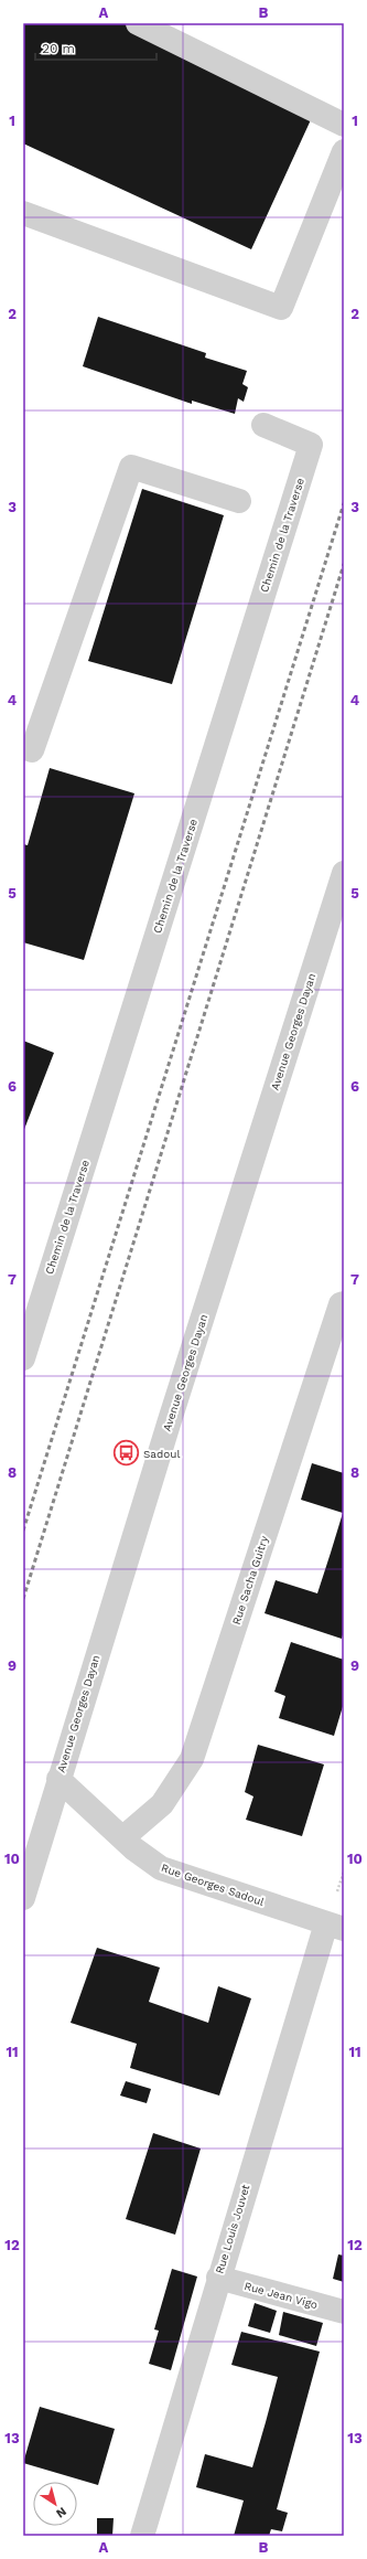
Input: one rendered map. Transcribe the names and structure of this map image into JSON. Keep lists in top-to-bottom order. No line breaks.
{"streets":{"street":["Chemin de la Traverse","Avenue Georges Dayan","Rue Sacha Guitry","Rue Georges Sadoul","Rue Louis Jouvet","Rue Jean Vigo"]},"crossings":[["Avenue Georges Dayan","Rue Georges Sadoul"],["Rue Sacha Guitry","Rue Georges Sadoul"],["Rue Georges Sadoul","Rue Louis Jouvet"],["Rue Louis Jouvet","Rue Jean Vigo"]],"places":{"bus stop":["Sadoul"]},"scale_bar":"20 m","north":"bottom right","grid":{"columns":["A","B"],"rows":["1","2","3","4","5","6","7","8","9","10","11","12","13"]}}
